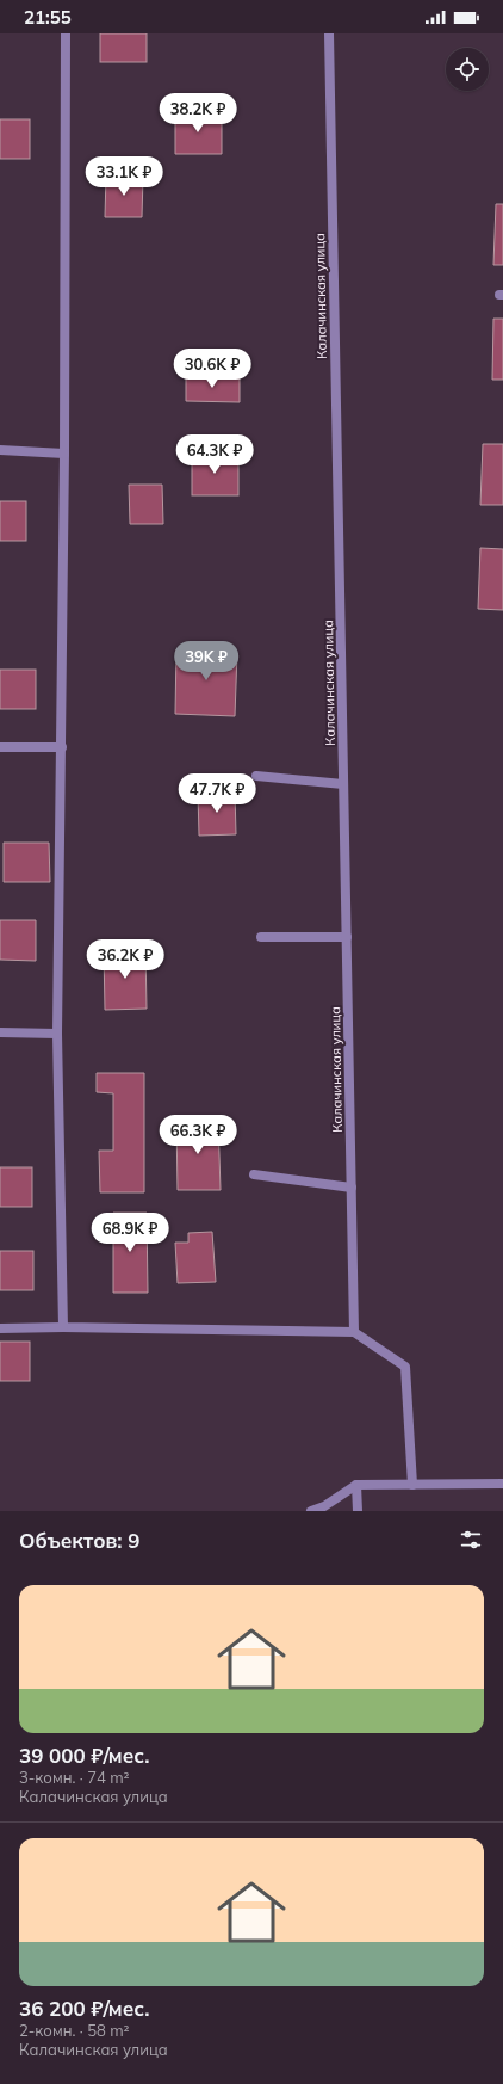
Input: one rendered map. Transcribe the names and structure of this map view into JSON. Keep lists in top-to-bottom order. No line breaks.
{"streets":{"street":["Калачинская улица"]},"page":{"status":"21:55","price":["38.2K ₽","33.1K ₽","30.6K ₽","64.3K ₽","39K ₽","47.7K ₽","36.2K ₽","66.3K ₽","68.9K ₽"],"heading":"Объектов: 9","list":[{"name":"39 000 ₽/мес.","note":"3-комн. · 74 m² · Калачинская улица"},{"name":"36 200 ₽/мес.","note":"2-комн. · 58 m² · Калачинская улица"}]}}
